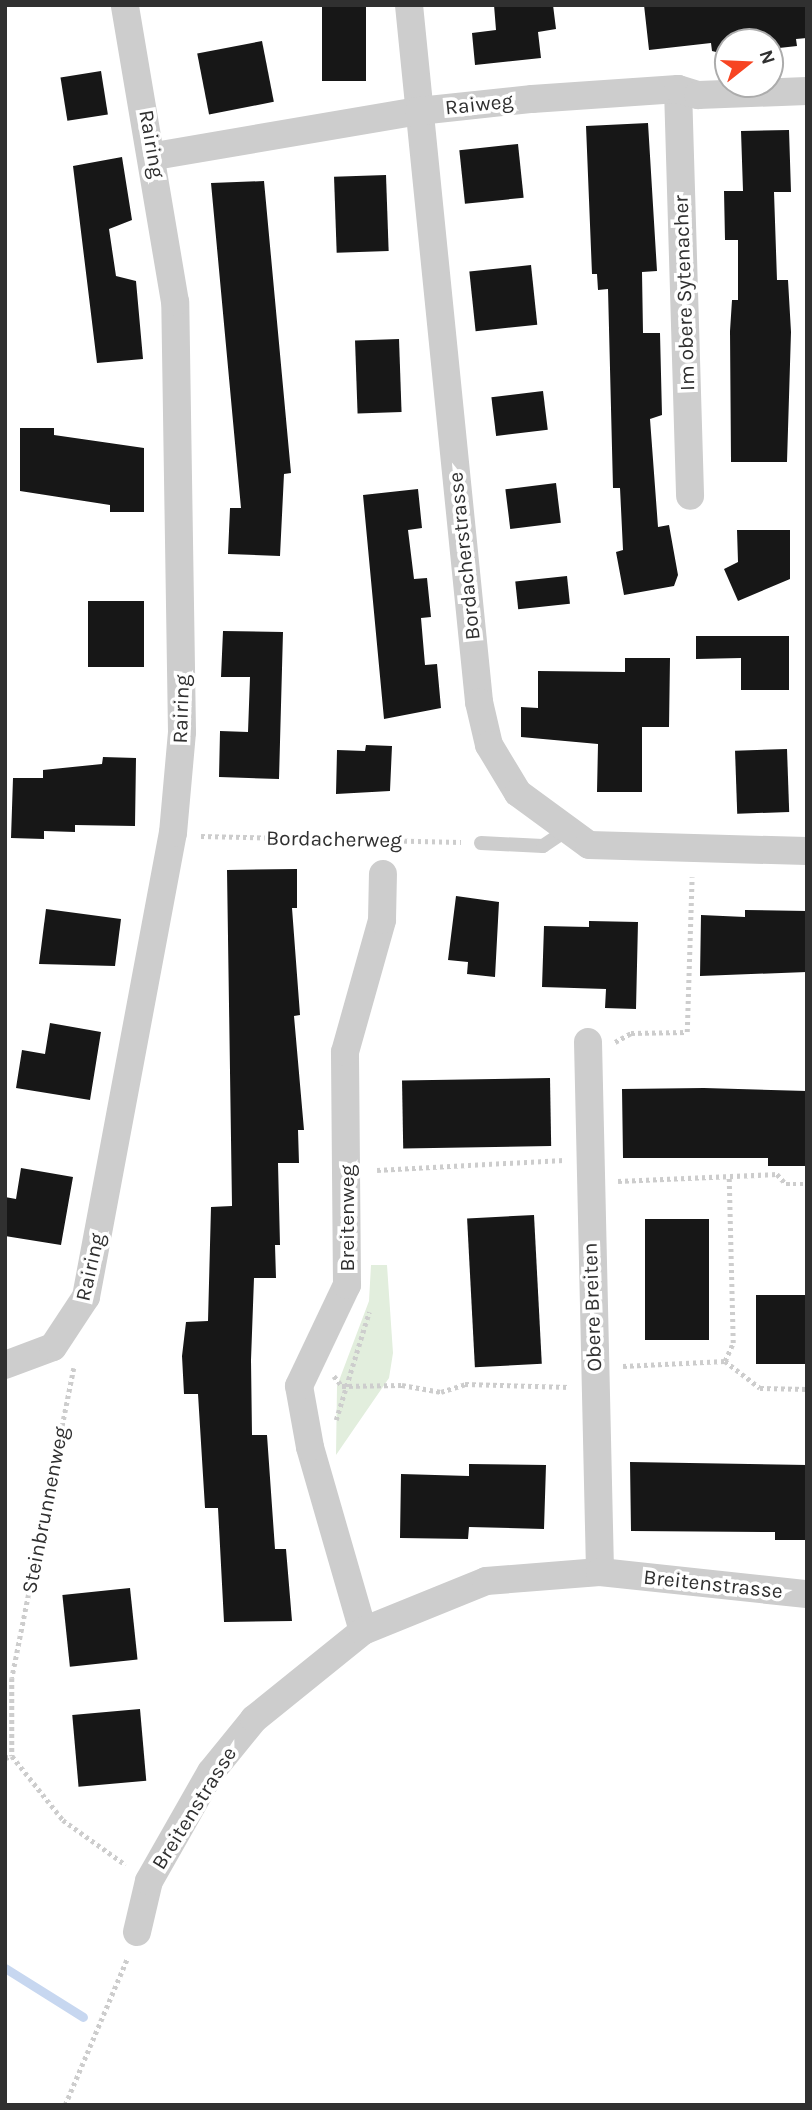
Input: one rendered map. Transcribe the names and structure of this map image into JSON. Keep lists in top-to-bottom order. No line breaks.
{"streets":{"street":["Raiweg","Rairing","Im obere Sytenacher","Bordacherstrasse","Breitenweg","Obere Breiten","Breitenstrasse"],"path":["Bordacherweg","Steinbrunnenweg"]},"crossings":[["Raiweg","Rairing"],["Raiweg","Im obere Sytenacher"],["Raiweg","Bordacherstrasse"],["Rairing","Steinbrunnenweg"],["Breitenweg","Breitenstrasse"],["Obere Breiten","Breitenstrasse"]],"north":"right"}
